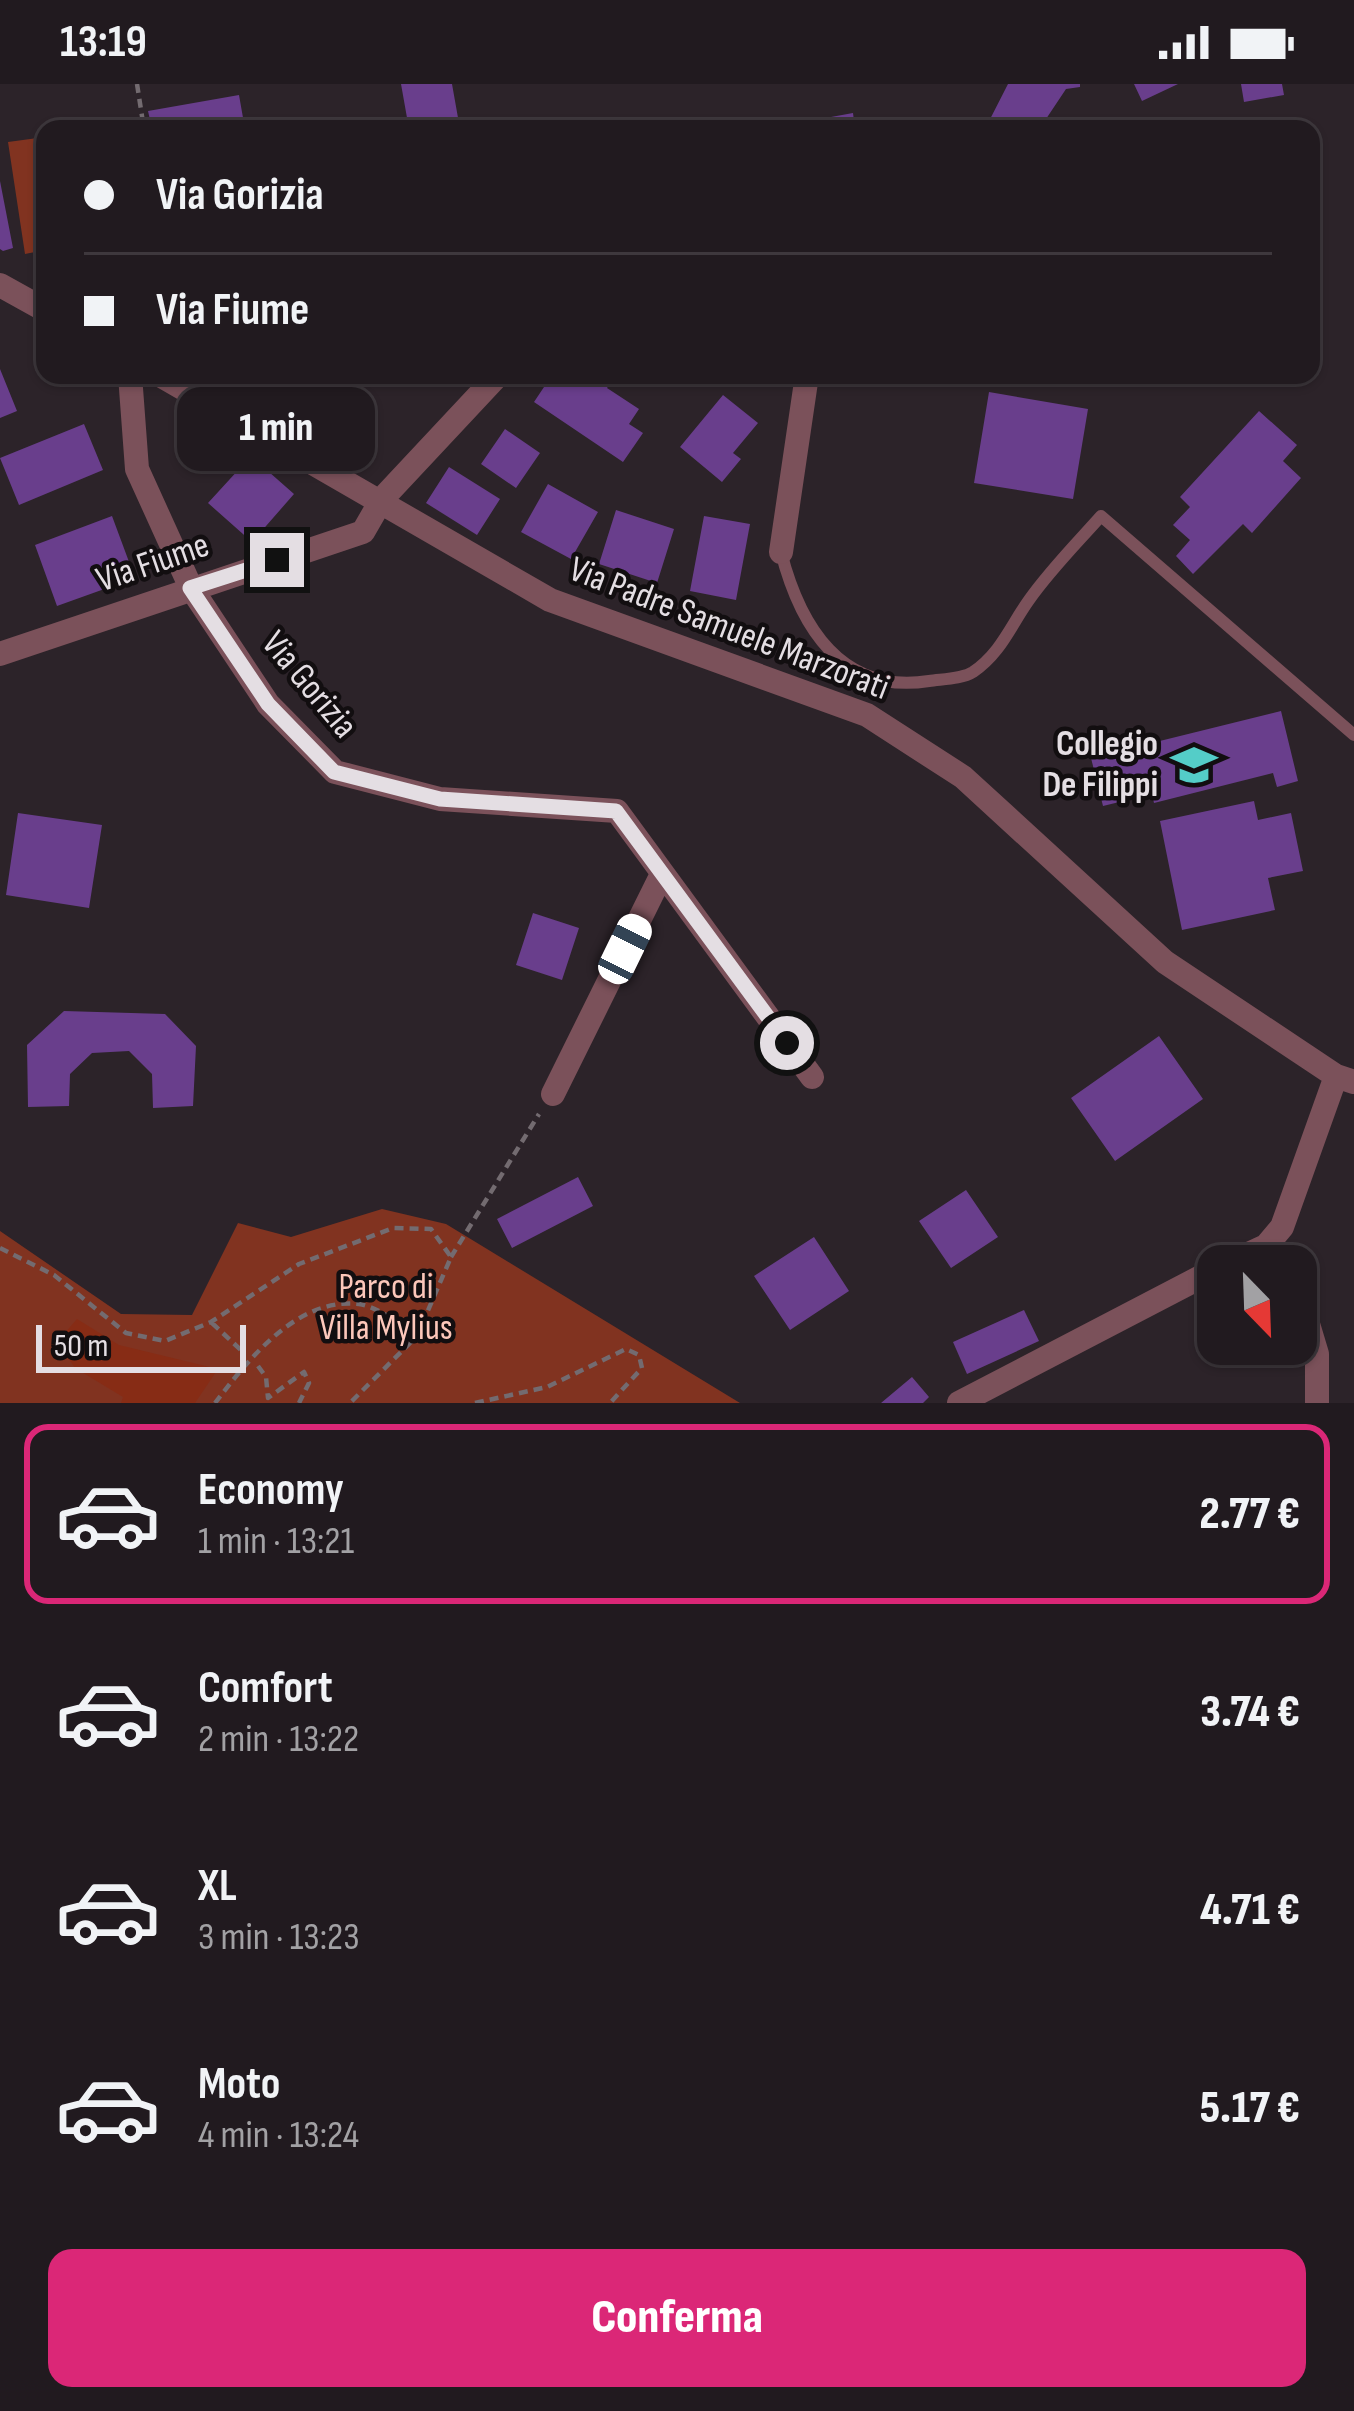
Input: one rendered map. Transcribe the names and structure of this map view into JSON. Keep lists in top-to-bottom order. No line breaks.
{"streets":{"street":["Via Fiume","Via Padre Samuele Marzorati","Via Gorizia"]},"crossings":[["Via Fiume","Via Padre Samuele Marzorati"],["Via Fiume","Via Gorizia"]],"parks":["Parco di Villa Mylius"],"places":{"school or university":["Collegio De Filippi"]},"scale_bar":"50 m","north":"bottom right","page":{"status":"13:19","banner":["Via Gorizia","Via Fiume"],"bubble":"1 min","scale":"50 m","list":[{"name":"Economy","note":"1 min · 13:21","value":"2.77 €"},{"name":"Comfort","note":"2 min · 13:22","value":"3.74 €"},{"name":"XL","note":"3 min · 13:23","value":"4.71 €"},{"name":"Moto","note":"4 min · 13:24","value":"5.17 €"}],"buttons":"Conferma"}}
